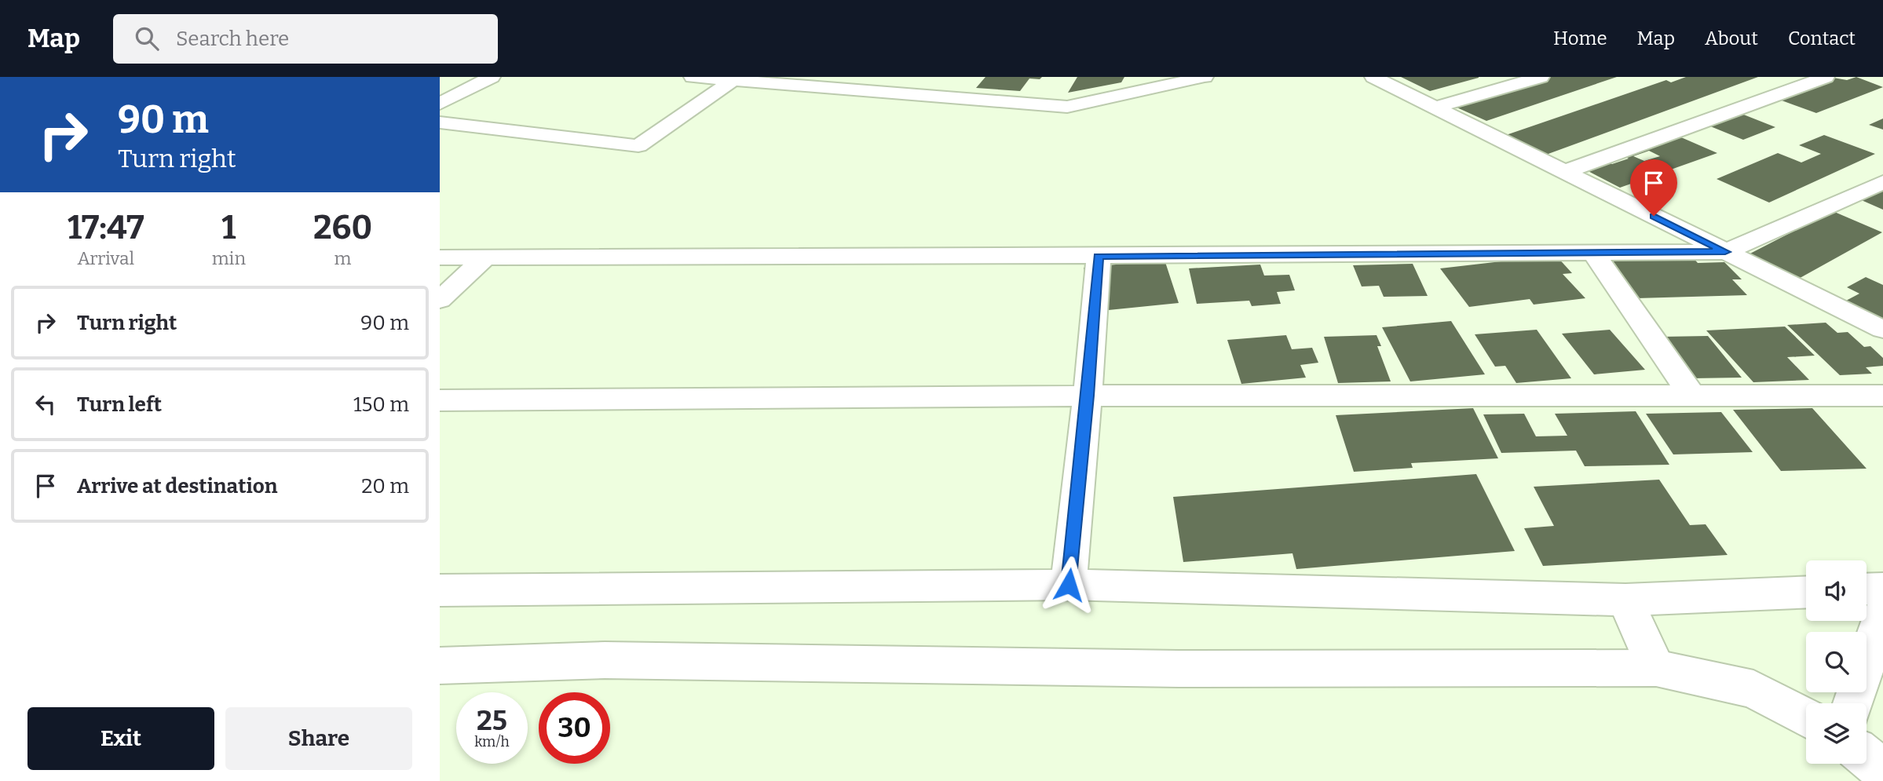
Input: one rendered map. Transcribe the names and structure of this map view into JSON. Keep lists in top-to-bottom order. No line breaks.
{"page":{"header":"Map","search":"Search here","nav":["Home","Map","About","Contact"],"turn":["90 m","Turn right"],"eta":["17:47","Arrival","1","min","260","m"],"list":[{"name":"Turn right","value":"90 m"},{"name":"Turn left","value":"150 m"},{"name":"Arrive at destination","value":"20 m"}],"speed":"25 km/h","limit":"30","buttons":["Exit","Share"]}}
